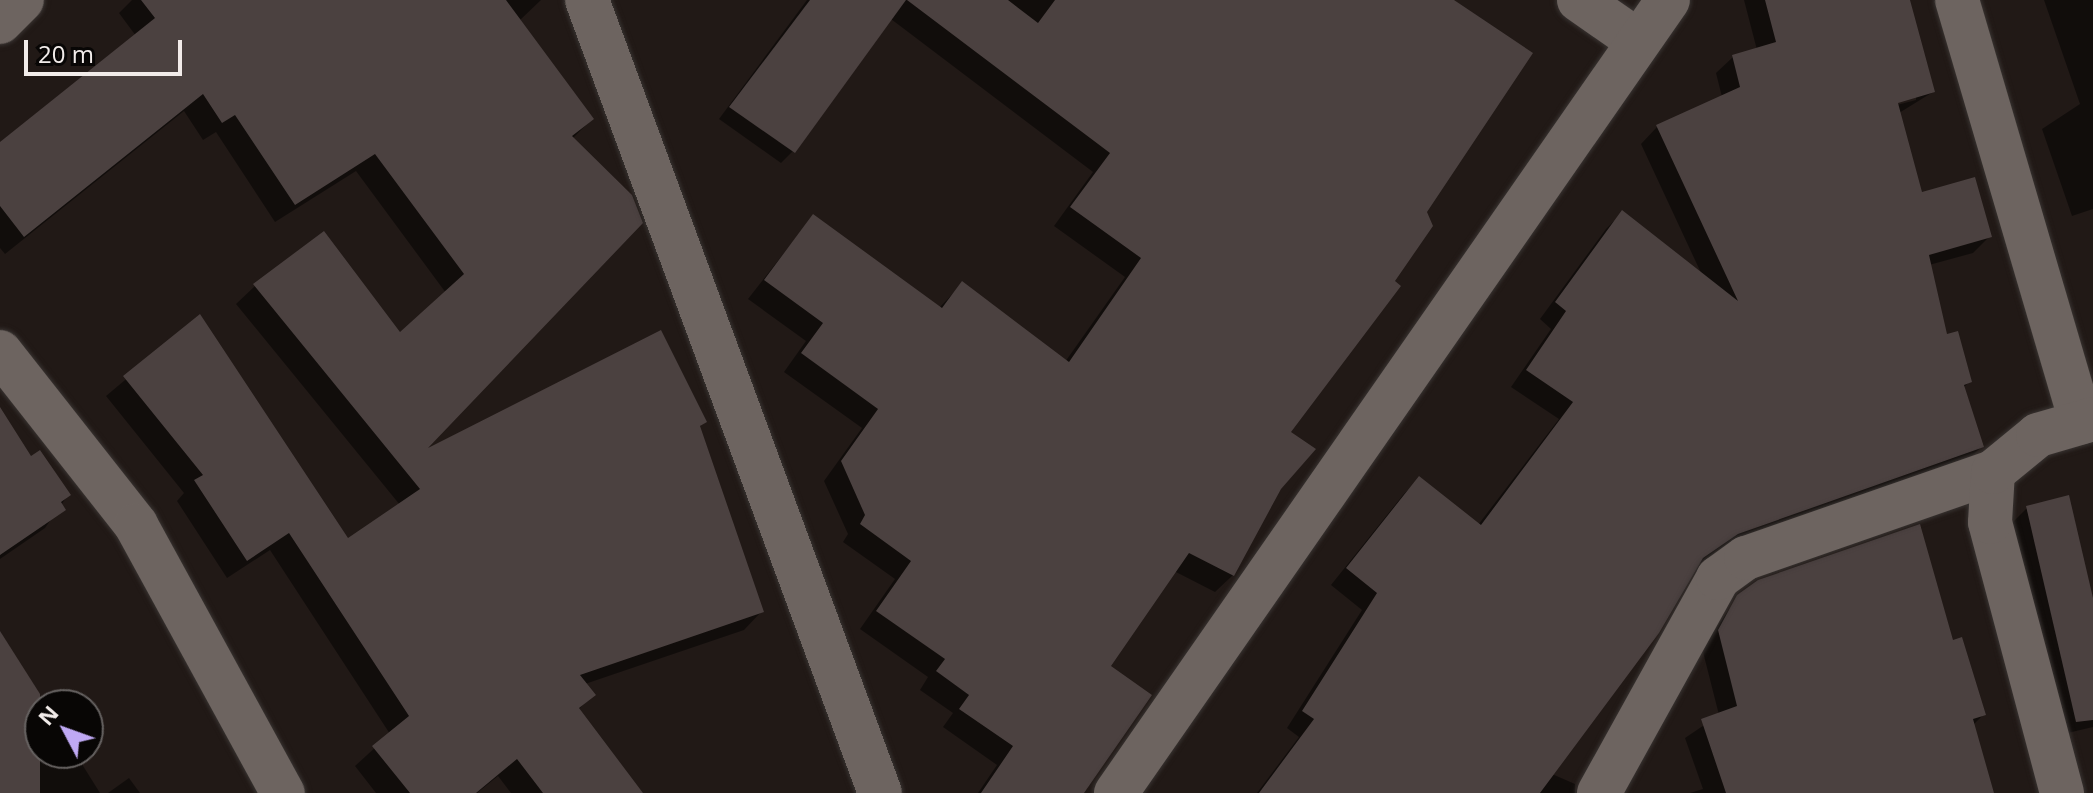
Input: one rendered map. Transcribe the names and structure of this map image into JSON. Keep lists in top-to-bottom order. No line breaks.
{"scale_bar":"20 m","north":"top left"}
